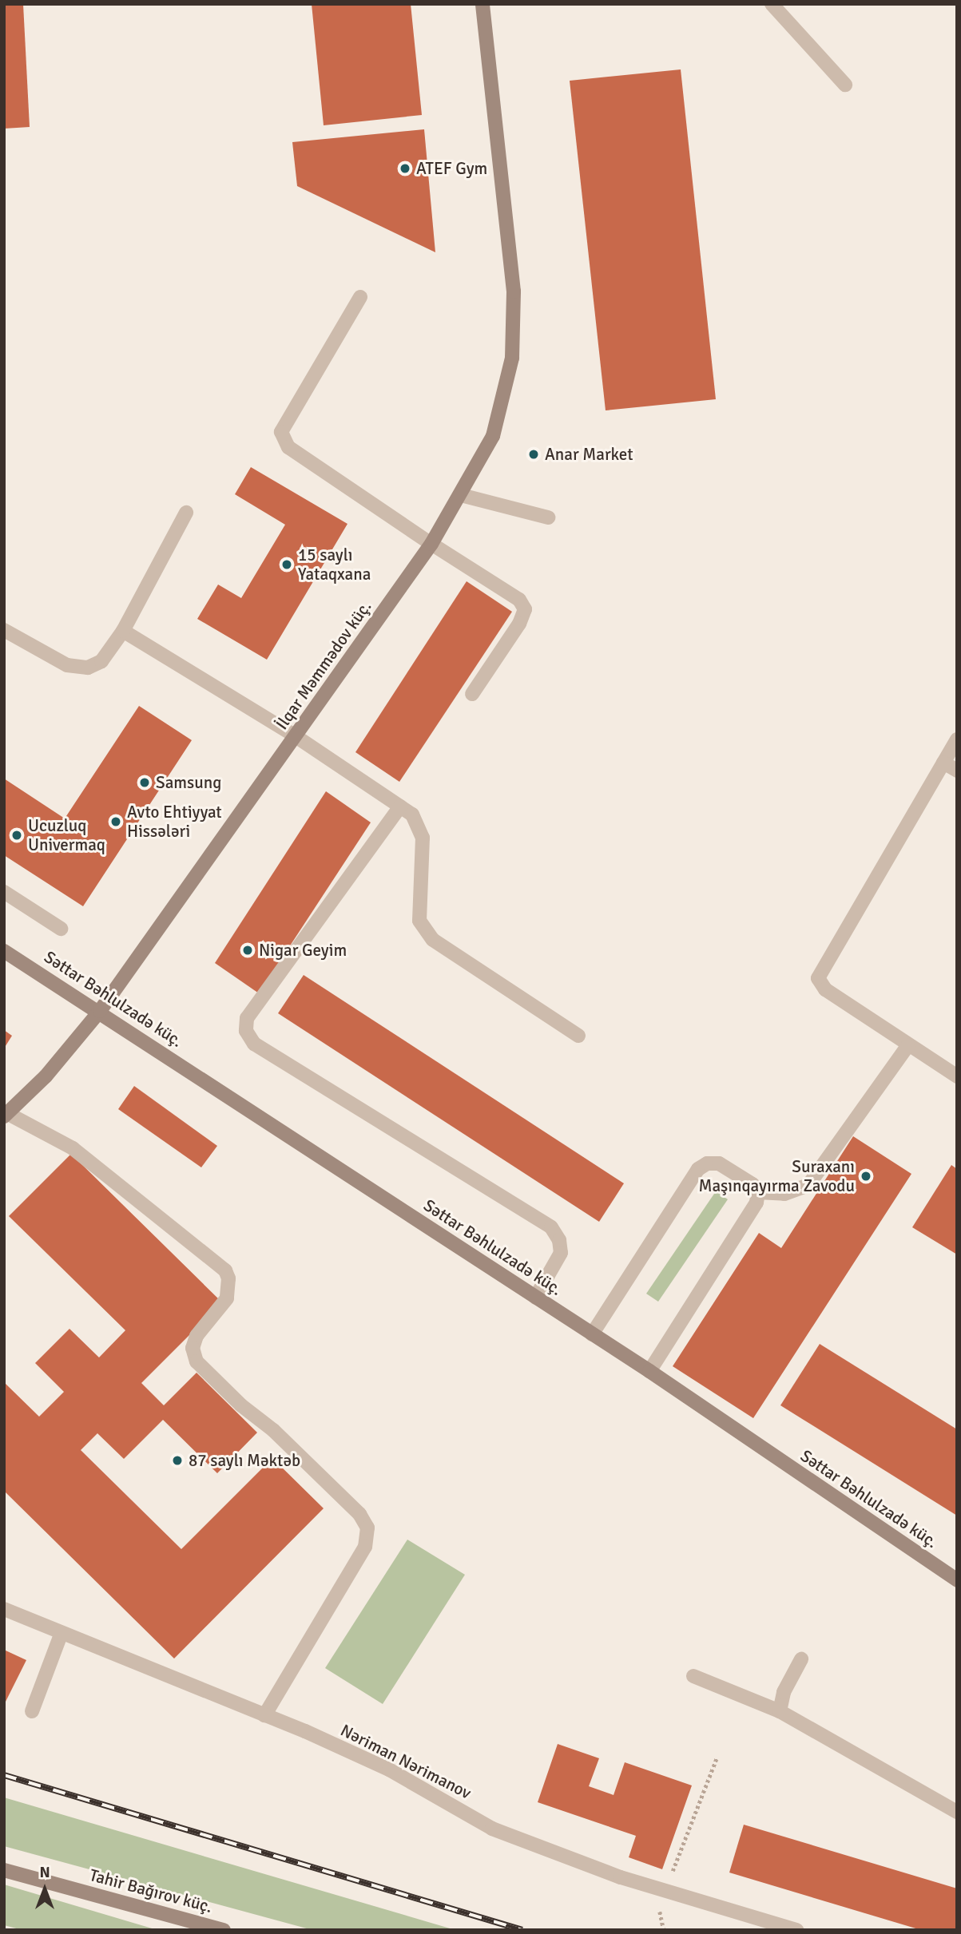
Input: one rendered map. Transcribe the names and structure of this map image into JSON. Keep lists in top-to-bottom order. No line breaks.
{"streets":{"street":["İlqar Məmmədov küç.","Səttar Bəhlulzadə küç.","Nəriman Nərimanov","Tahir Bağırov küç."]},"crossings":[["İlqar Məmmədov küç.","Səttar Bəhlulzadə küç."]],"places":["ATEF Gym","Anar Market","15 saylı Yataqxana","Samsung","Avto Ehtiyyat Hissələri","Ucuzluq Univermaq","Nigar Geyim","Suraxanı Maşınqayırma Zavodu","87 saylı Məktəb"],"north":"top"}
